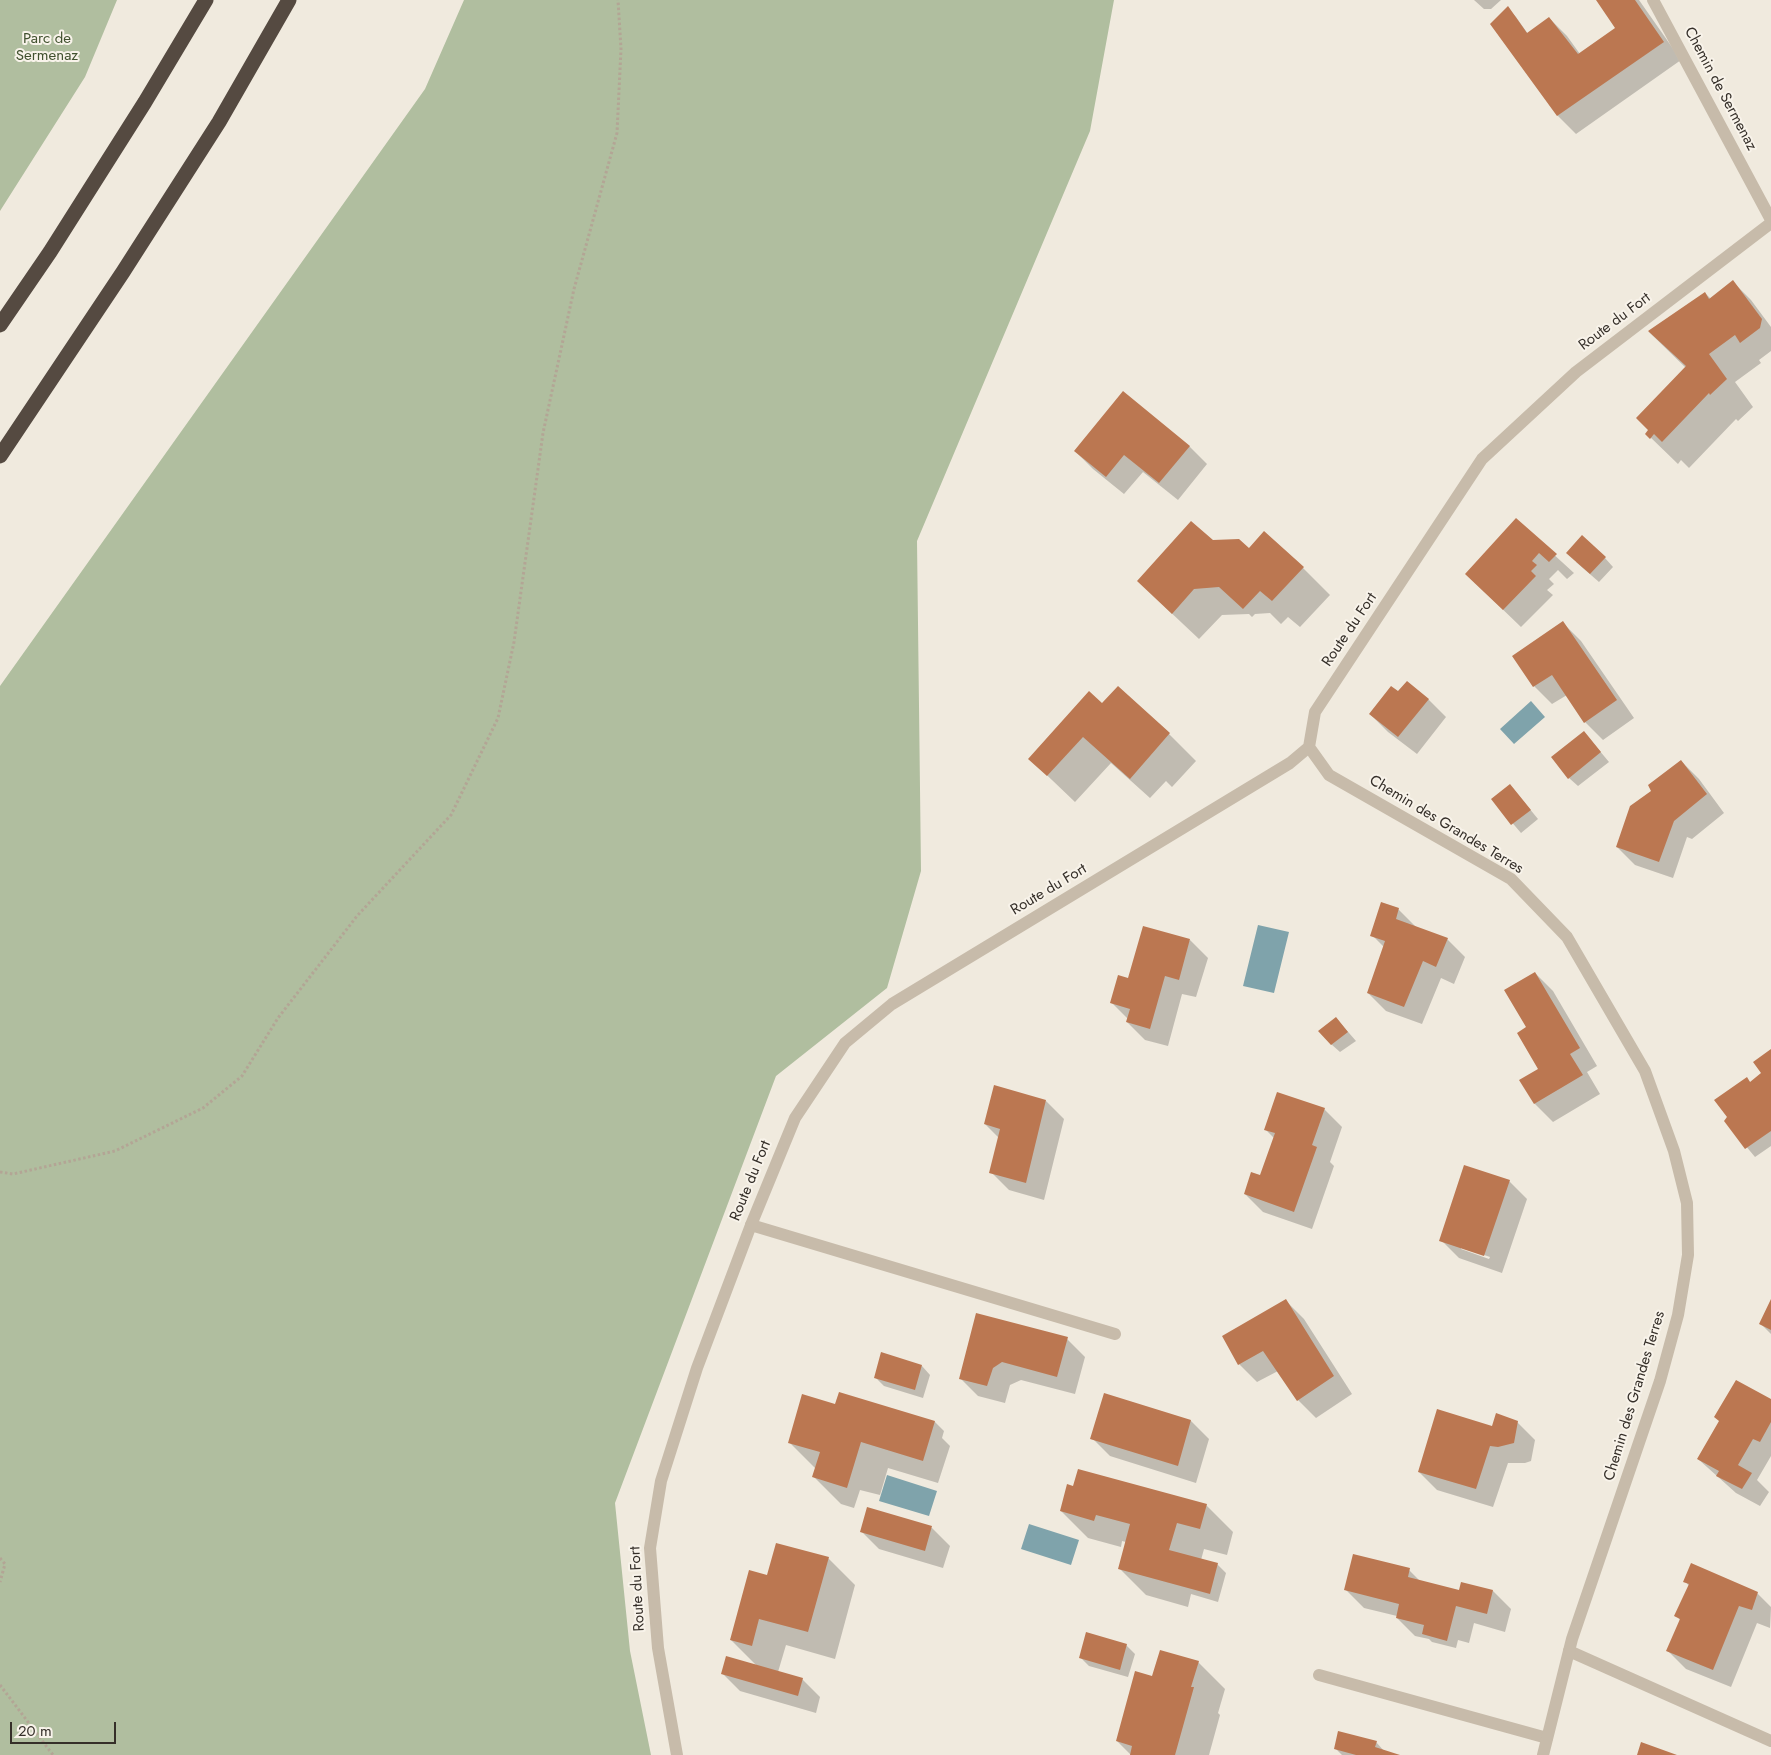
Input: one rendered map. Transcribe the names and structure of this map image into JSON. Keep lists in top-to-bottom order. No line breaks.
{"streets":{"street":["Chemin de Sermenaz","Route du Fort","Chemin des Grandes Terres"]},"crossings":[["Chemin de Sermenaz","Route du Fort"],["Route du Fort","Chemin des Grandes Terres"]],"parks":["Parc de Sermenaz"],"scale_bar":"20 m"}
